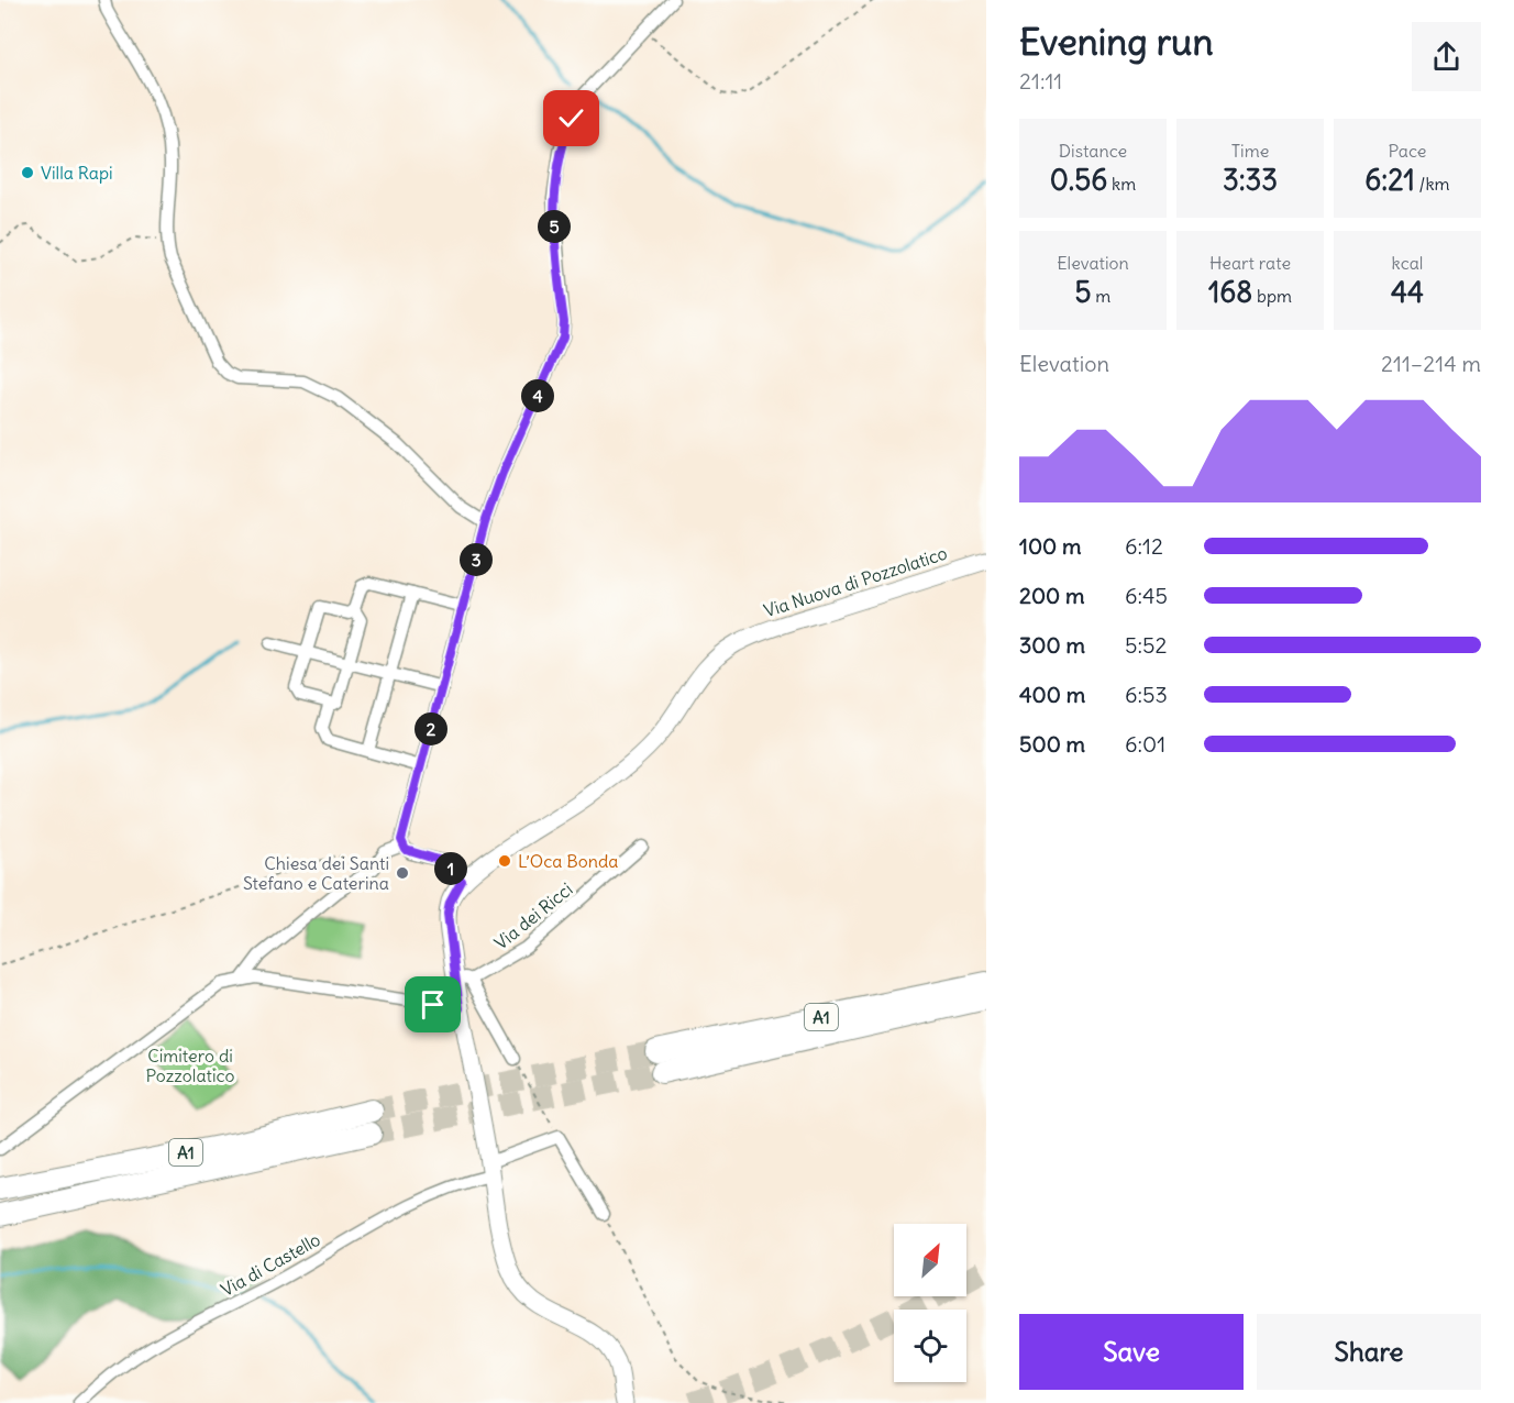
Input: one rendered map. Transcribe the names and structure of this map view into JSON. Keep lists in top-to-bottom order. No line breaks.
{"streets":{"highway":["A1"],"main road":["Via Nuova di Pozzolatico"],"street":["Via dei Ricci","Via di Castello"]},"parks":["Cimitero di Pozzolatico"],"places":["Villa Rapi","L’Oca Bonda","Chiesa dei Santi Stefano e Caterina"],"north":"top right","page":{"heading":["Evening run","21:11"],"stats":[["Distance","0.56 km"],["Time","3:33"],["Pace","6:21 /km"],["Elevation","5 m"],["Heart rate","168 bpm"],["kcal","44"]],"pins":["5","4","3","2","1"],"chart":["Elevation","211–214 m"],"list":[{"name":"100 m","note":"6:12"},{"name":"200 m","note":"6:45"},{"name":"300 m","note":"5:52"},{"name":"400 m","note":"6:53"},{"name":"500 m","note":"6:01"}],"buttons":["Save","Share"]}}
